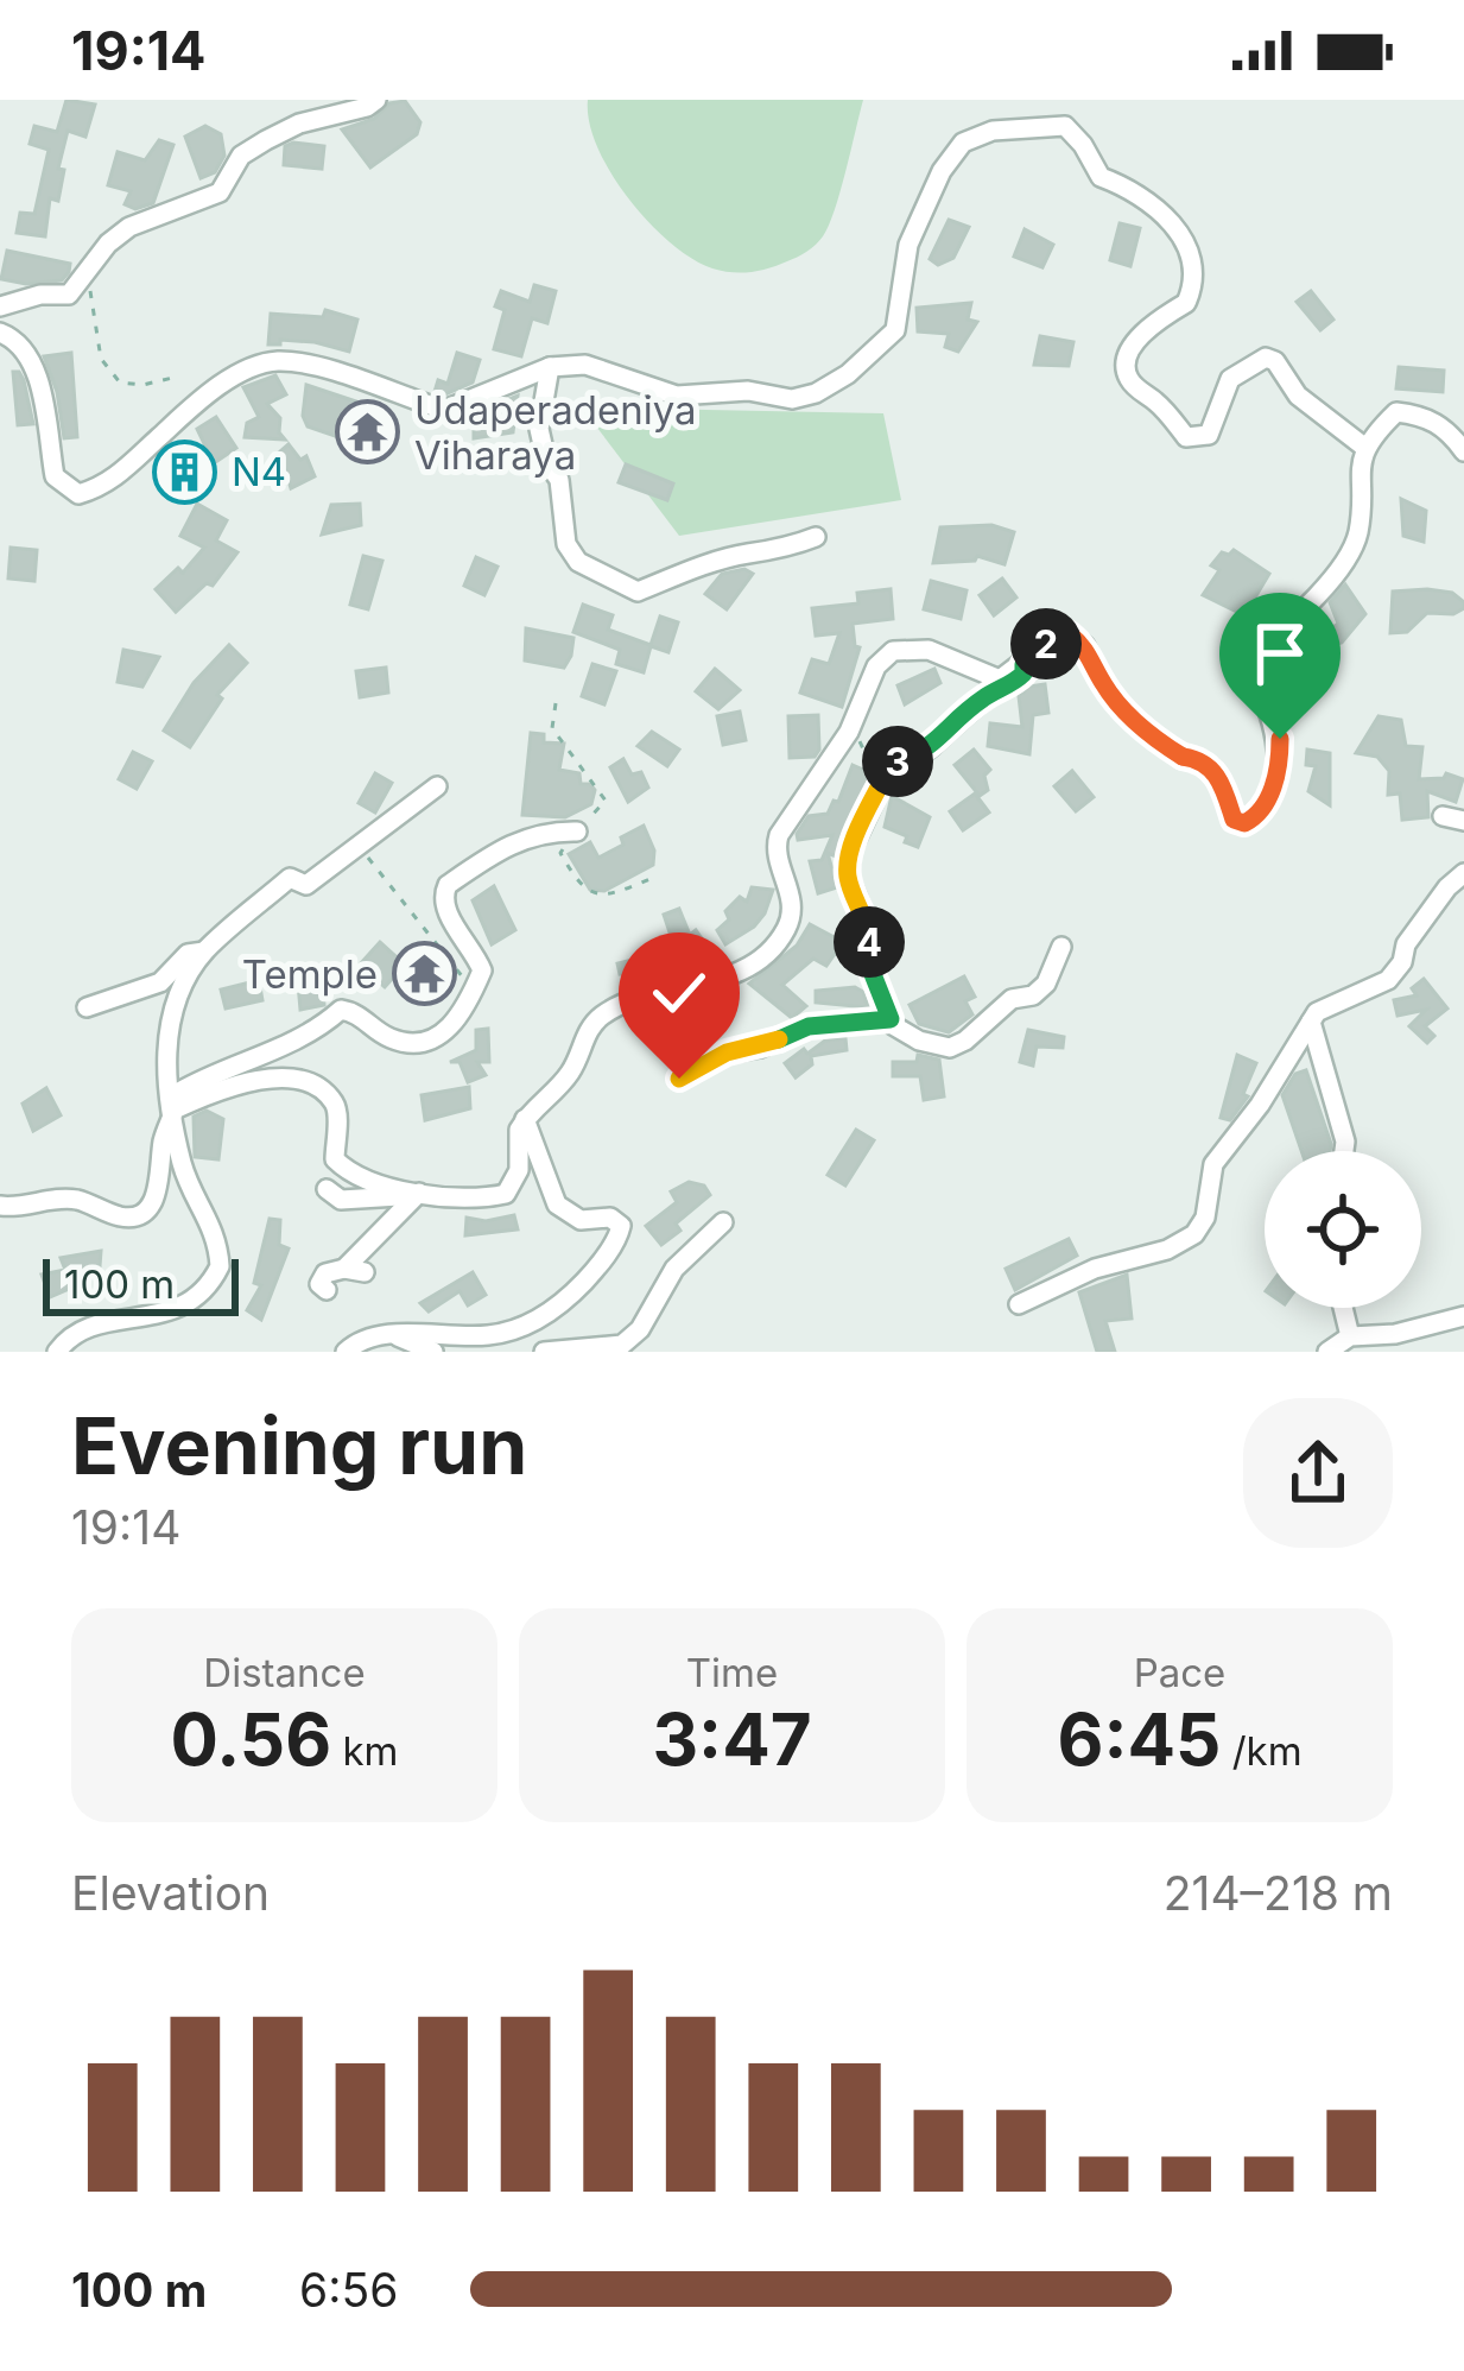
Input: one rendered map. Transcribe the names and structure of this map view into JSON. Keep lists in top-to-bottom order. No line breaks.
{"places":{"temple":["Udaperadeniya Viharaya","Temple"],"building":["N4"]},"scale_bar":"100 m","page":{"status":"19:14","pins":["2","3","4"],"scale":"100 m","heading":["Evening run","19:14"],"stats":[["Distance","0.56 km"],["Time","3:47"],["Pace","6:45 /km"]],"chart":["Elevation","214–218 m"],"list":[{"name":"100 m","note":"6:56"}]}}
